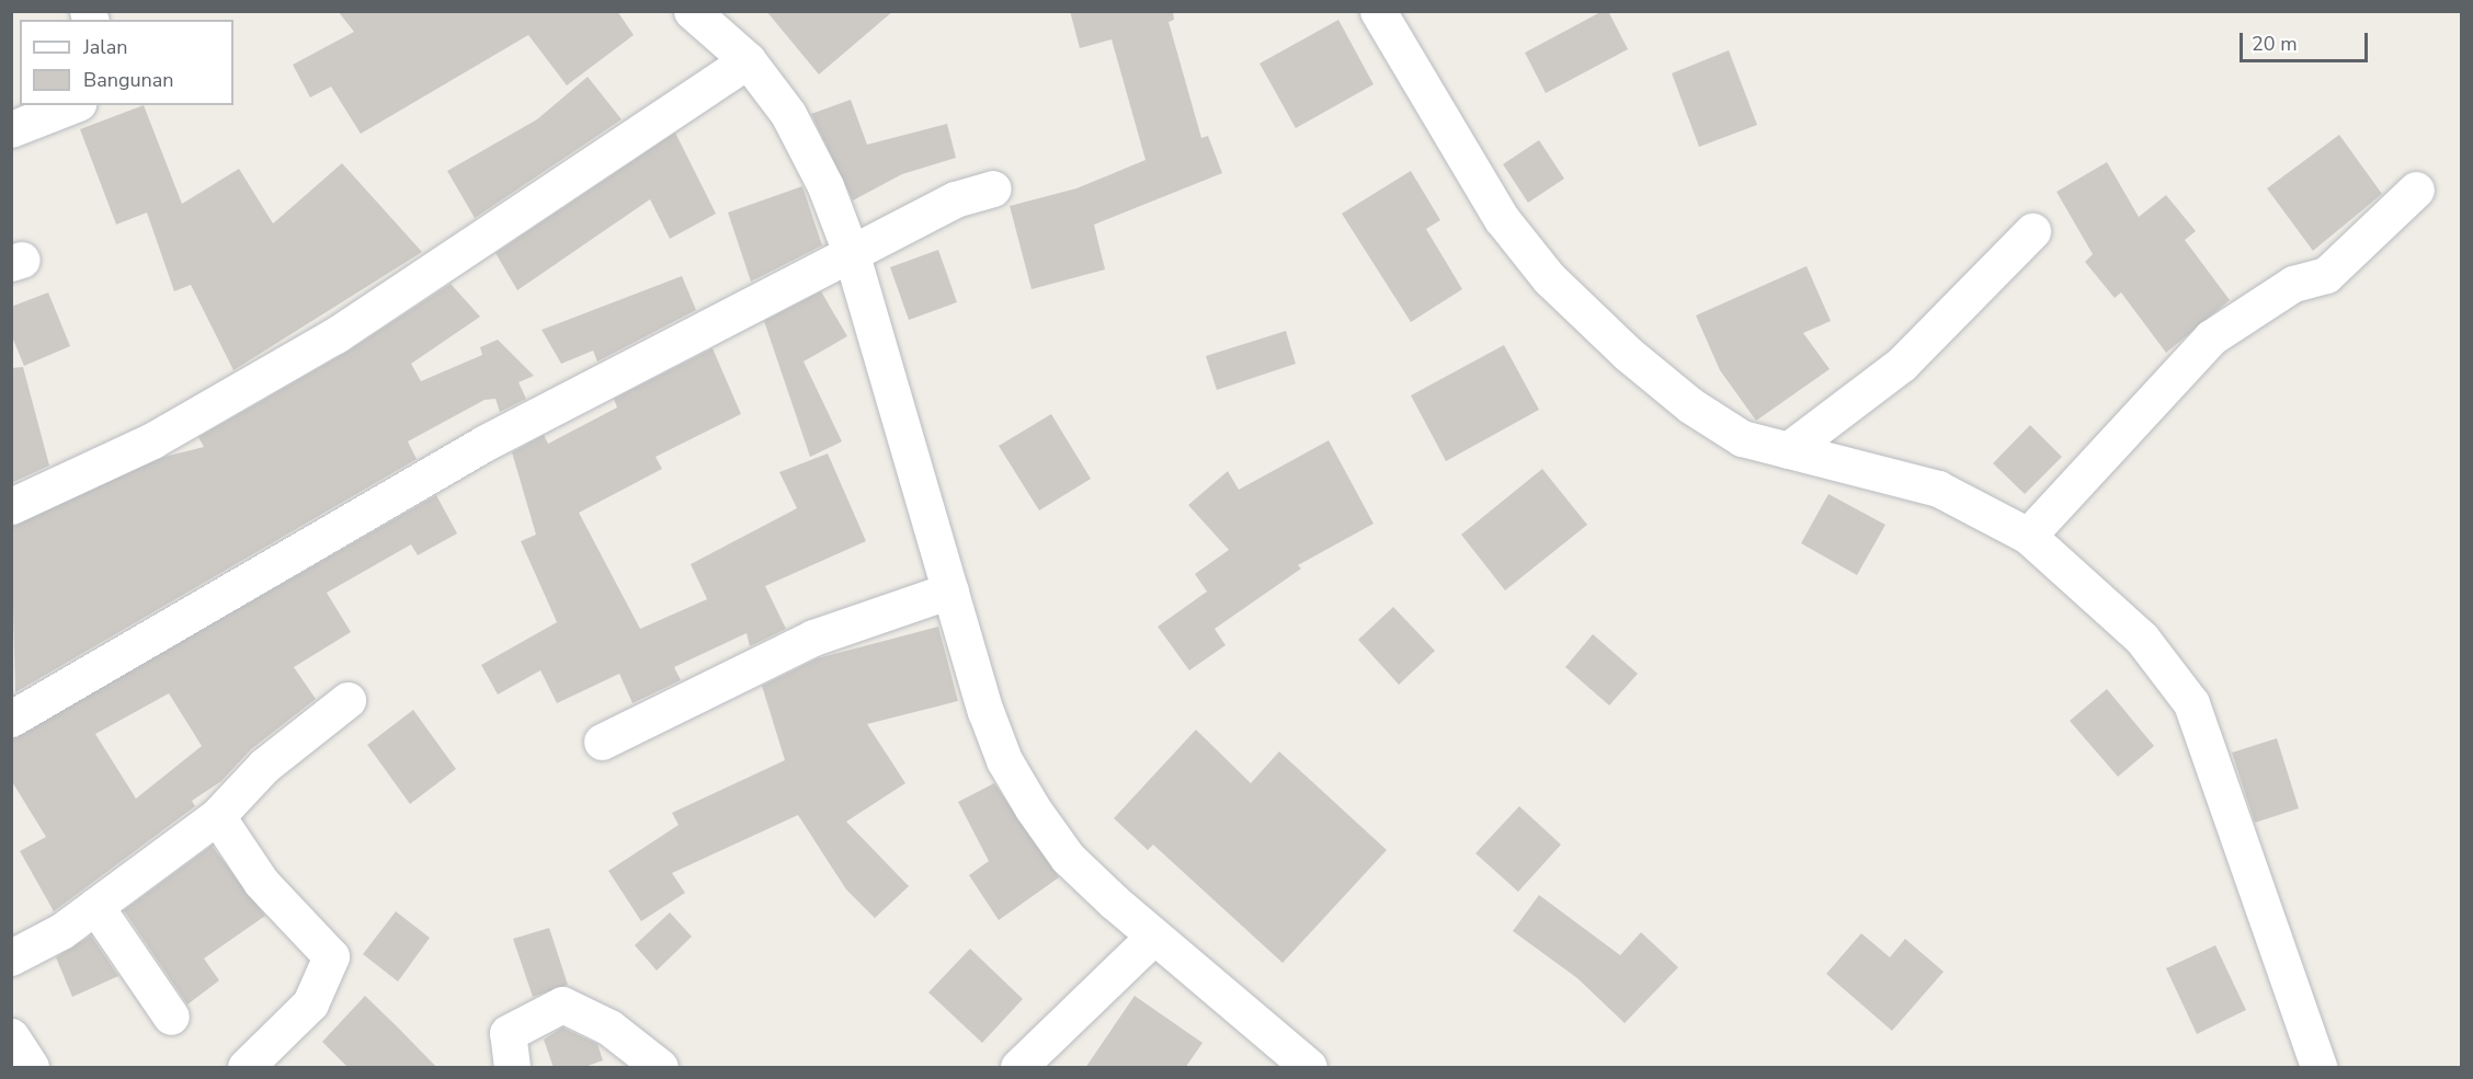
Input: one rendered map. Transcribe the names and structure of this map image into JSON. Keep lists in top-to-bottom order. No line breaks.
{"legend":["Jalan","Bangunan"],"scale_bar":"20 m"}
